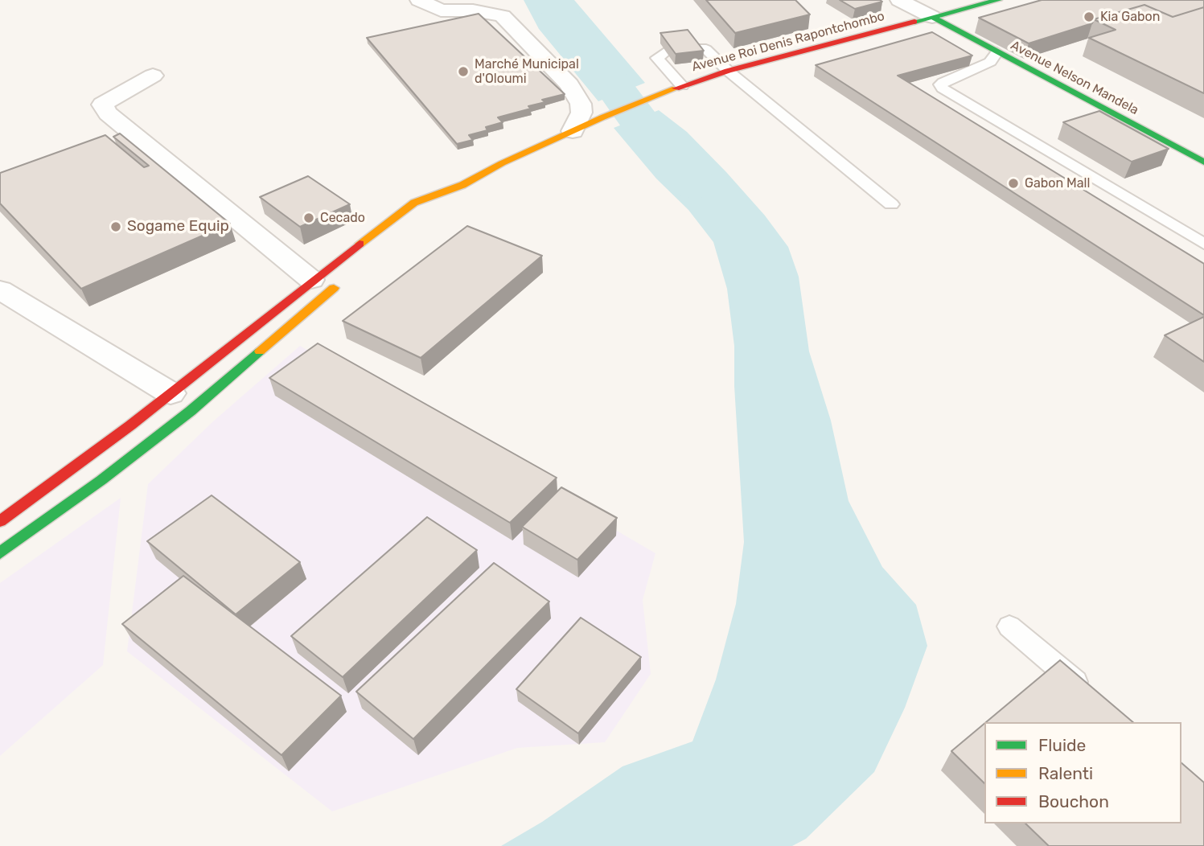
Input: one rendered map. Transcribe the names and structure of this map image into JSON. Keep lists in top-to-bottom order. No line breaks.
{"streets":{"main road":["Avenue Roi Denis Rapontchombo","Avenue Nelson Mandela"]},"crossings":[["Avenue Roi Denis Rapontchombo","Avenue Nelson Mandela"]],"places":["Kia Gabon","Marché Municipal d'Oloumi","Gabon Mall","Cecado","Sogame Equip"],"legend":["Fluide","Ralenti","Bouchon"]}
